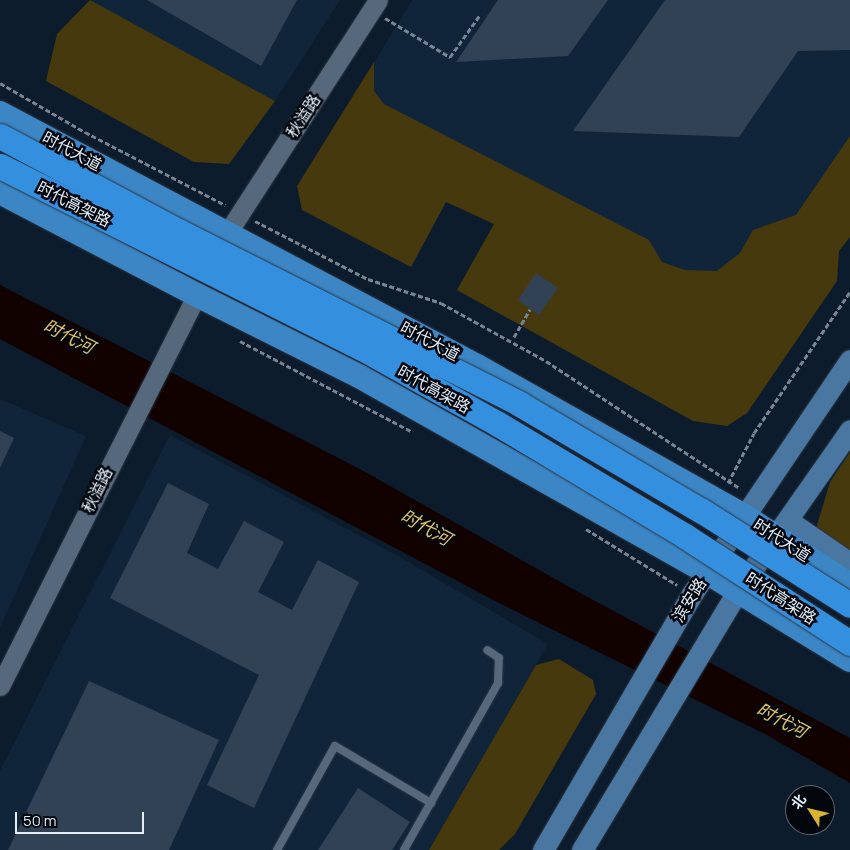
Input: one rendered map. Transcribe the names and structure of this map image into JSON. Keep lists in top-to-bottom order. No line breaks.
{"streets":{"highway":["时代高架路"],"main road":["时代大道","滨安路"],"street":["秋溢路"]},"crossings":[["秋溢路","时代大道"],["时代大道","滨安路"]],"water":["时代河"],"scale_bar":"50 m","north":"top left"}
